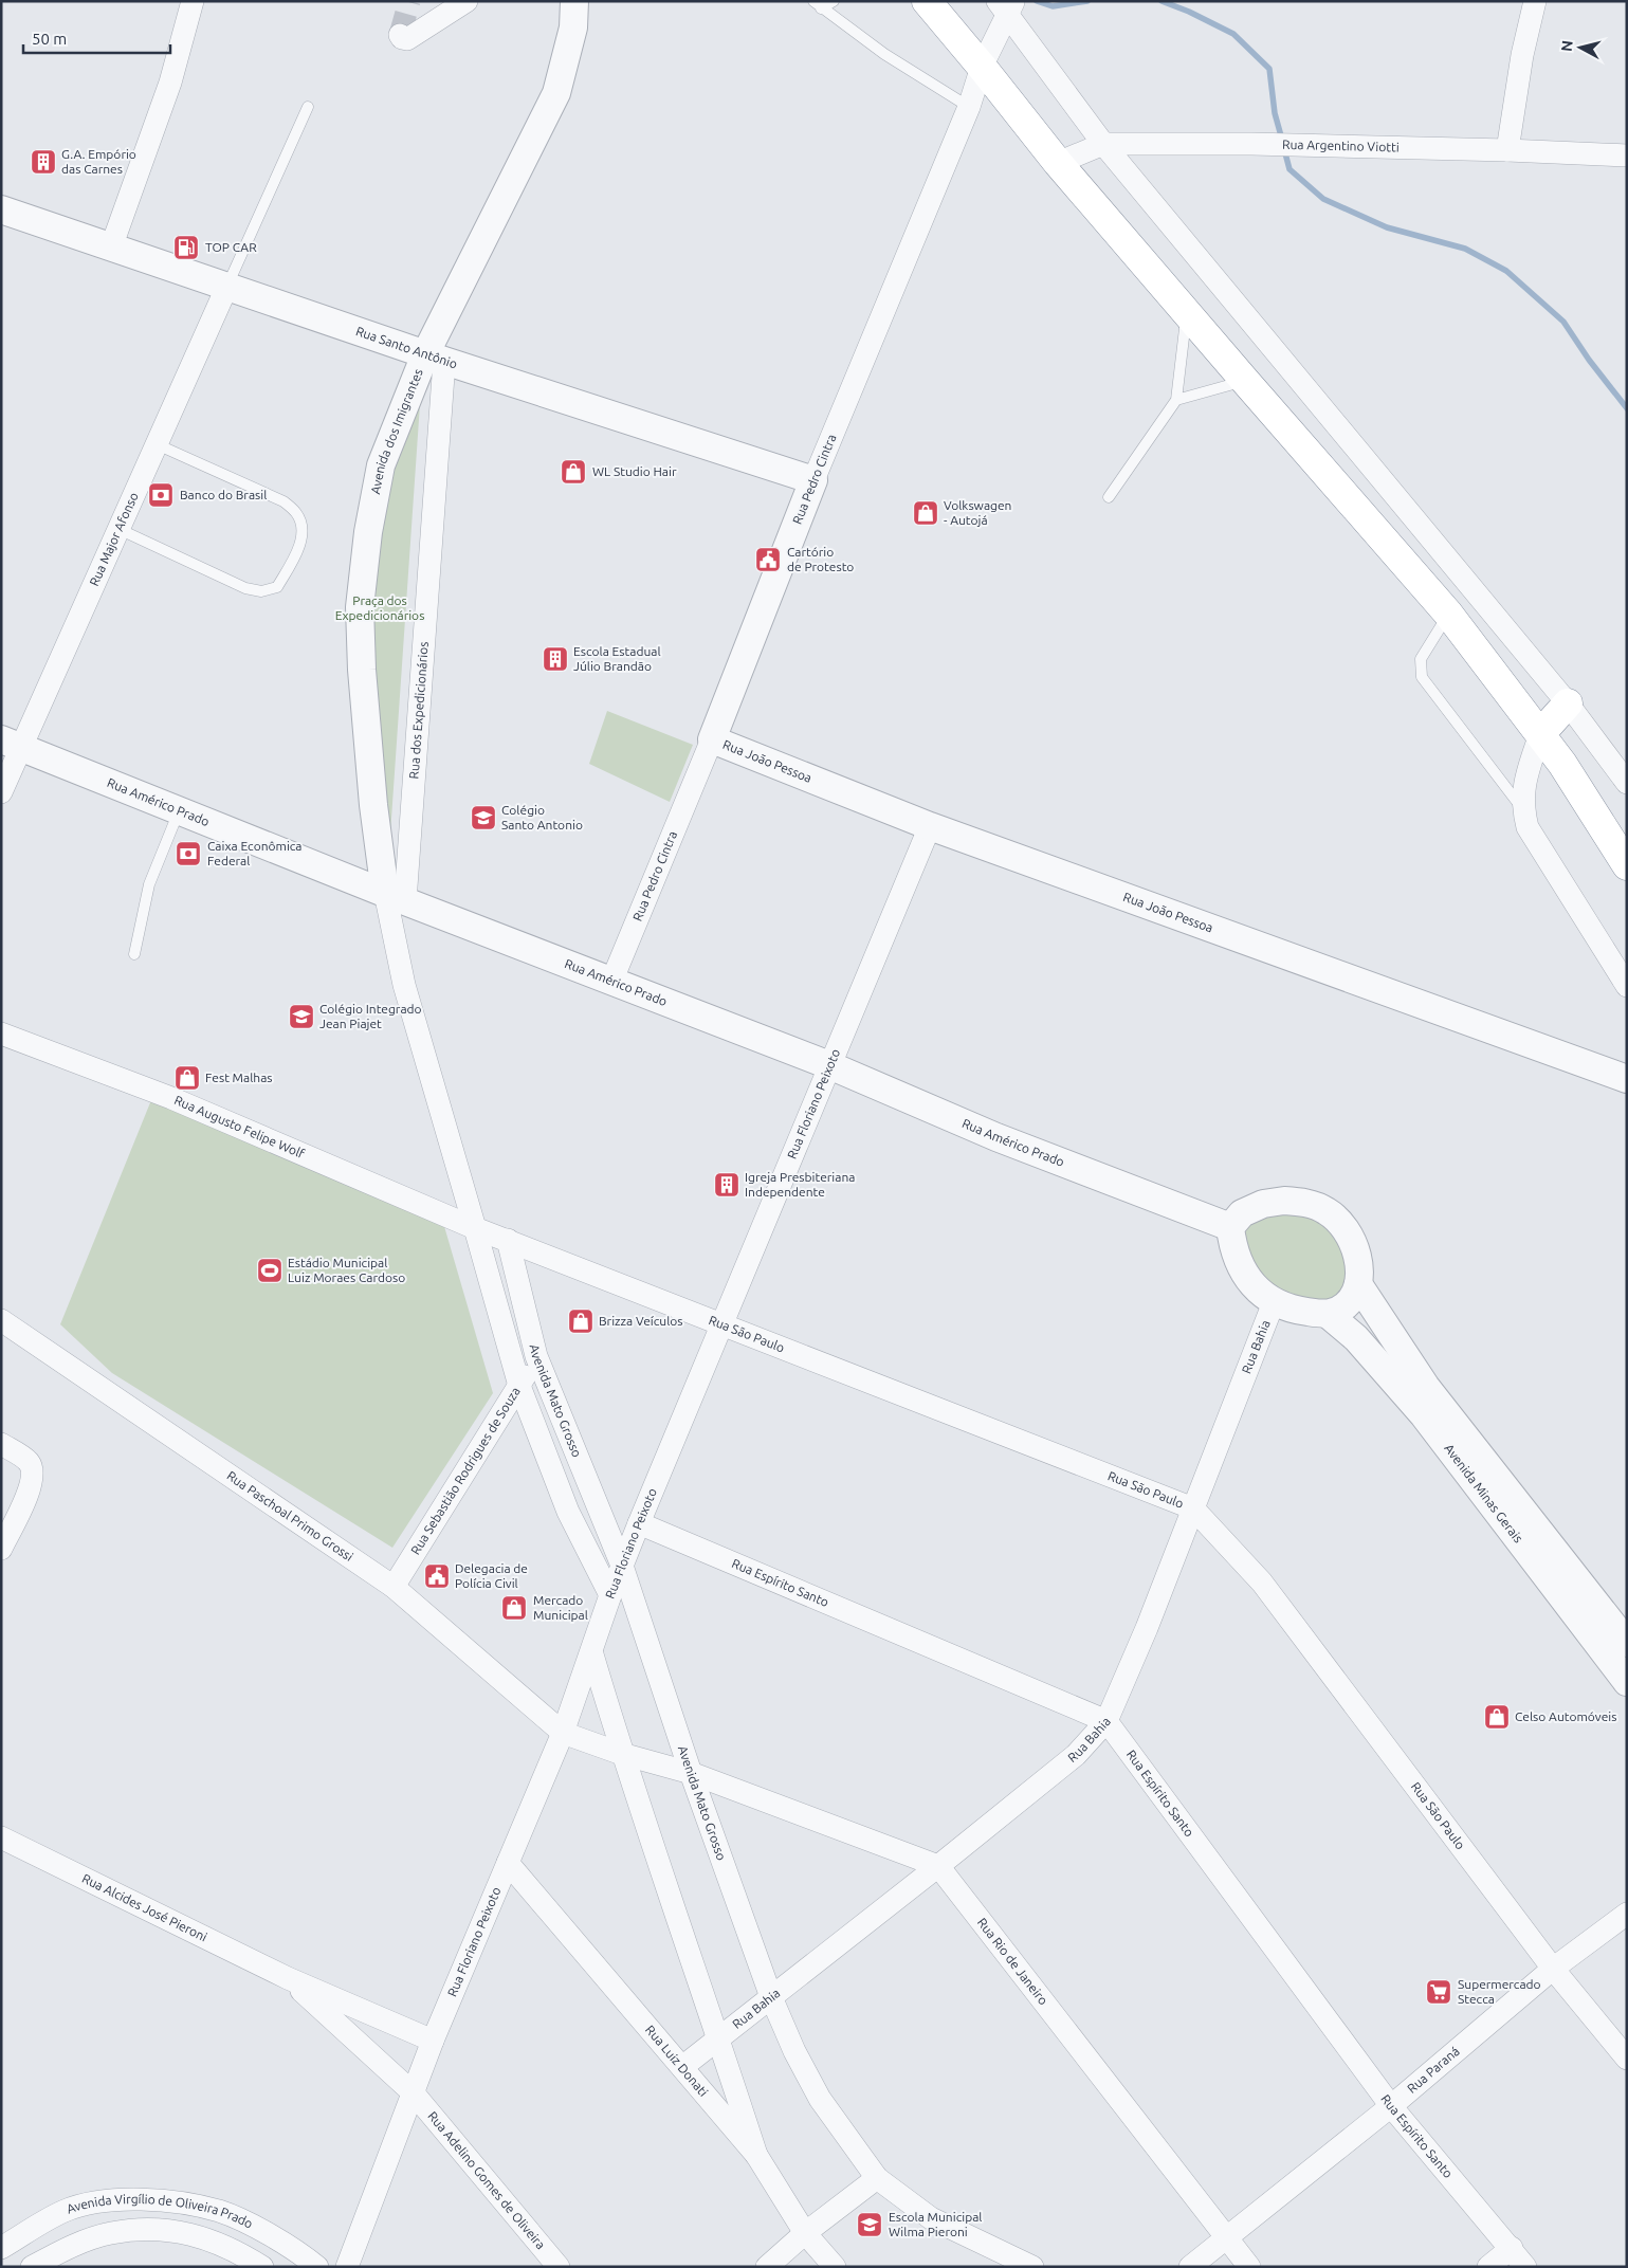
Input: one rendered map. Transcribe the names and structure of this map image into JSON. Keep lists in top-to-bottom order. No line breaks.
{"streets":{"street":["Rua Argentino Viotti","Rua Santo Antônio","Avenida dos Imigrantes","Rua Pedro Cintra","Rua Major Afonso","Rua dos Expedicionários","Rua João Pessoa","Rua Américo Prado","Rua Floriano Peixoto","Rua Augusto Felipe Wolf","Rua São Paulo","Rua Bahia","Avenida Mato Grosso","Rua Sebastião Rodrigues de Souza","Avenida Minas Gerais","Rua Paschoal Primo Grossi","Rua Espírito Santo","Rua Alcides José Pieroni","Rua Rio de Janeiro","Rua Luiz Donati","Rua Paraná","Rua Adelino Gomes de Oliveira","Avenida Virgílio de Oliveira Prado"]},"crossings":[["Rua Santo Antônio","Avenida dos Imigrantes"],["Rua Santo Antônio","Rua Pedro Cintra"],["Rua Santo Antônio","Rua Major Afonso"],["Rua Santo Antônio","Rua dos Expedicionários"],["Avenida dos Imigrantes","Rua dos Expedicionários"],["Avenida dos Imigrantes","Rua Américo Prado"],["Rua Pedro Cintra","Rua João Pessoa"],["Rua Pedro Cintra","Rua Américo Prado"],["Rua Major Afonso","Rua Américo Prado"],["Rua dos Expedicionários","Rua Américo Prado"],["Rua dos Expedicionários","Rua Augusto Felipe Wolf"],["Rua dos Expedicionários","Rua São Paulo"],["Rua dos Expedicionários","Avenida Mato Grosso"],["Rua João Pessoa","Rua Floriano Peixoto"],["Rua Américo Prado","Rua Floriano Peixoto"],["Rua Américo Prado","Rua Bahia"],["Rua Américo Prado","Avenida Minas Gerais"],["Rua Floriano Peixoto","Rua São Paulo"],["Rua Floriano Peixoto","Avenida Mato Grosso"],["Rua Floriano Peixoto","Rua Paschoal Primo Grossi"],["Rua Floriano Peixoto","Rua Espírito Santo"],["Rua Floriano Peixoto","Rua Alcides José Pieroni"],["Rua Floriano Peixoto","Rua Luiz Donati"],["Rua Floriano Peixoto","Rua Adelino Gomes de Oliveira"],["Rua Augusto Felipe Wolf","Rua São Paulo"],["Rua Augusto Felipe Wolf","Avenida Mato Grosso"],["Rua São Paulo","Rua Bahia"],["Rua São Paulo","Avenida Mato Grosso"],["Rua São Paulo","Rua Paraná"],["Rua Bahia","Avenida Mato Grosso"],["Rua Bahia","Avenida Minas Gerais"],["Rua Bahia","Rua Espírito Santo"],["Rua Bahia","Rua Rio de Janeiro"],["Rua Bahia","Rua Luiz Donati"],["Avenida Mato Grosso","Rua Sebastião Rodrigues de Souza"],["Rua Sebastião Rodrigues de Souza","Rua Paschoal Primo Grossi"],["Rua Espírito Santo","Rua Paraná"],["Rua Alcides José Pieroni","Rua Adelino Gomes de Oliveira"],["Rua Rio de Janeiro","Rua Paraná"]],"parks":["Praça dos Expedicionários"],"places":{"building":["G.A. Empório das Carnes","Escola Estadual Júlio Brandão","Igreja Presbiteriana Independente"],"fuel station":["TOP CAR"],"shop":["WL Studio Hair","Volkswagen - Autojá","Fest Malhas","Brizza Veículos","Mercado Municipal","Celso Automóveis"],"bank":["Banco do Brasil","Caixa Econômica Federal"],"public building":["Cartório de Protesto","Delegacia de Polícia Civil"],"school or university":["Colégio Santo Antonio","Colégio Integrado Jean Piajet","Escola Municipal Wilma Pieroni"],"sports":["Estádio Municipal Luiz Moraes Cardoso"],"supermarket":["Supermercado Stecca"]},"scale_bar":"50 m","north":"left"}
